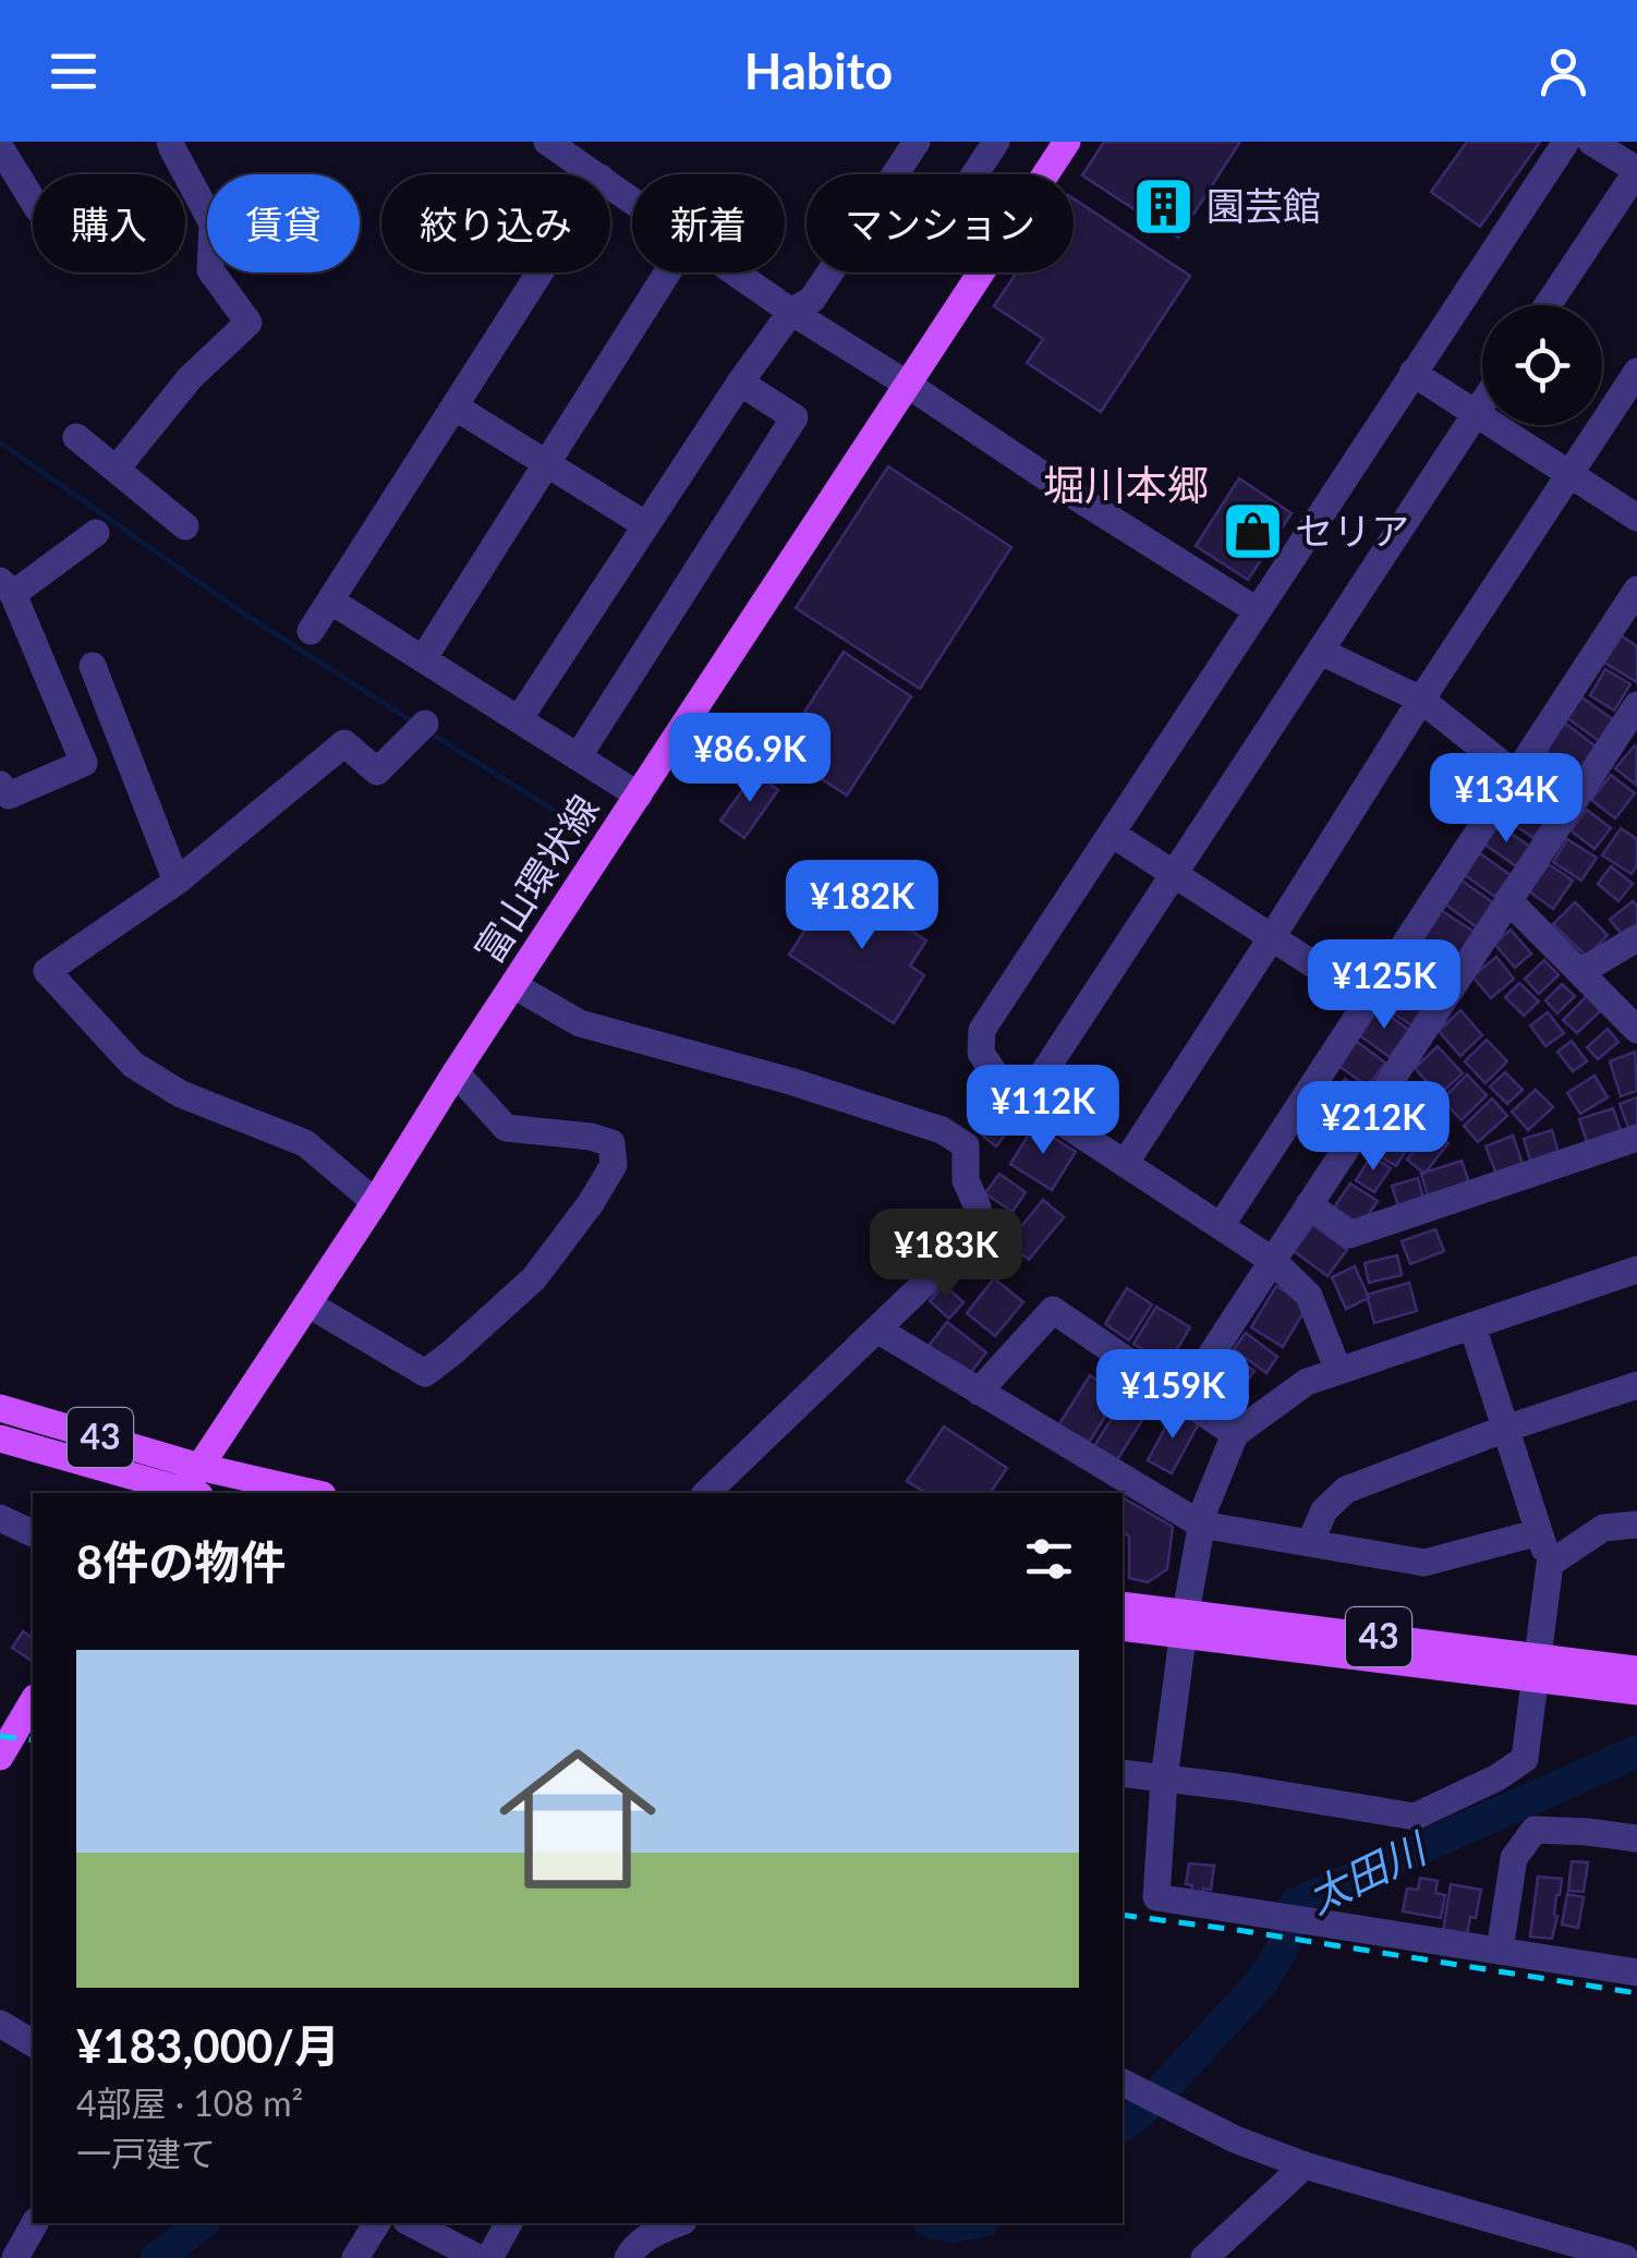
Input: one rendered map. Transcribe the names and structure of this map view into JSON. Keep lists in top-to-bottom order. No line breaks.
{"streets":{"main road":["富山環状線","43"]},"crossings":[["富山環状線","43"]],"districts":["堀川本郷"],"water":["太田川"],"places":{"building":["園芸館"],"shop":["セリア"]},"page":{"header":"Habito","chip":["購入","賃貸","絞り込み","新着","マンション"],"price":["¥86.9K","¥134K","¥182K","¥125K","¥112K","¥212K","¥183K","¥159K"],"heading":"8件の物件","list":[{"name":"¥183,000/月","note":"4部屋 · 108 m² · 一戸建て"}]}}
